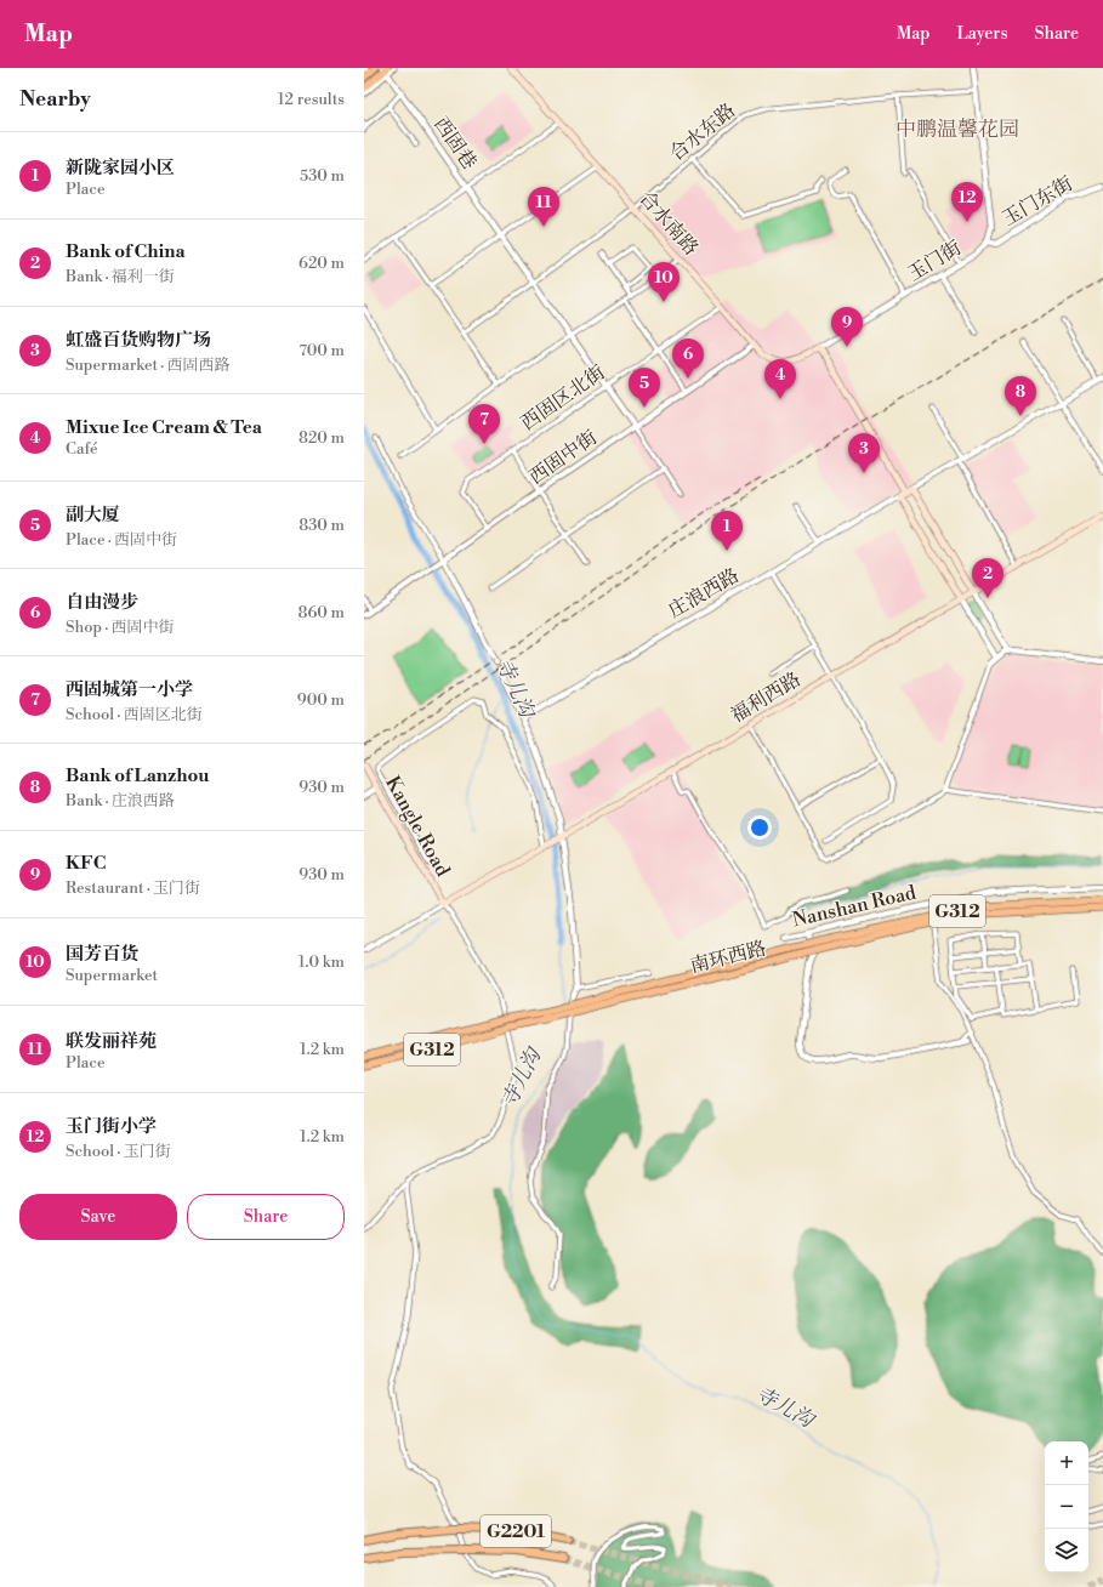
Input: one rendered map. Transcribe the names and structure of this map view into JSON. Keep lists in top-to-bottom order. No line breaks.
{"streets":{"highway":["G2201"],"main road":["合水南路","福利西路","Kangle Road","G312","南环西路"],"street":["合水东路","西固巷","玉门东街","玉门街","西固区北街","西固中街","庄浪西路","Nanshan Road"]},"crossings":[["合水东路","西固巷"],["合水东路","合水南路"],["合水东路","玉门街"],["西固巷","西固区北街"],["西固巷","西固中街"],["玉门东街","玉门街"],["合水南路","玉门街"],["合水南路","西固区北街"],["合水南路","西固中街"],["西固区北街","西固中街"],["福利西路","Kangle Road"]],"districts":["中鹏温馨花园"],"water":["寺儿沟"],"page":{"header":"Map","nav":["Map","Layers","Share"],"heading":["Nearby","12 results"],"list":[{"mark":"1","name":"新陇家园小区","note":"Place","value":"530 m"},{"mark":"2","name":"Bank of China","note":"Bank · 福利一街","value":"620 m"},{"mark":"3","name":"虹盛百货购物广场","note":"Supermarket · 西固西路","value":"700 m"},{"mark":"4","name":"Mixue Ice Cream & Tea","note":"Café","value":"820 m"},{"mark":"5","name":"副大厦","note":"Place · 西固中街","value":"830 m"},{"mark":"6","name":"自由漫步","note":"Shop · 西固中街","value":"860 m"},{"mark":"7","name":"西固城第一小学","note":"School · 西固区北街","value":"900 m"},{"mark":"8","name":"Bank of Lanzhou","note":"Bank · 庄浪西路","value":"930 m"},{"mark":"9","name":"KFC","note":"Restaurant · 玉门街","value":"930 m"},{"mark":"10","name":"国芳百货","note":"Supermarket","value":"1.0 km"},{"mark":"11","name":"联发丽祥苑","note":"Place","value":"1.2 km"},{"mark":"12","name":"玉门街小学","note":"School · 玉门街","value":"1.2 km"}],"pins":["12","11","10","9","6","4","5","8","7","3","1","2"],"buttons":["Save","Share"],"map_buttons":["+","−"]}}
